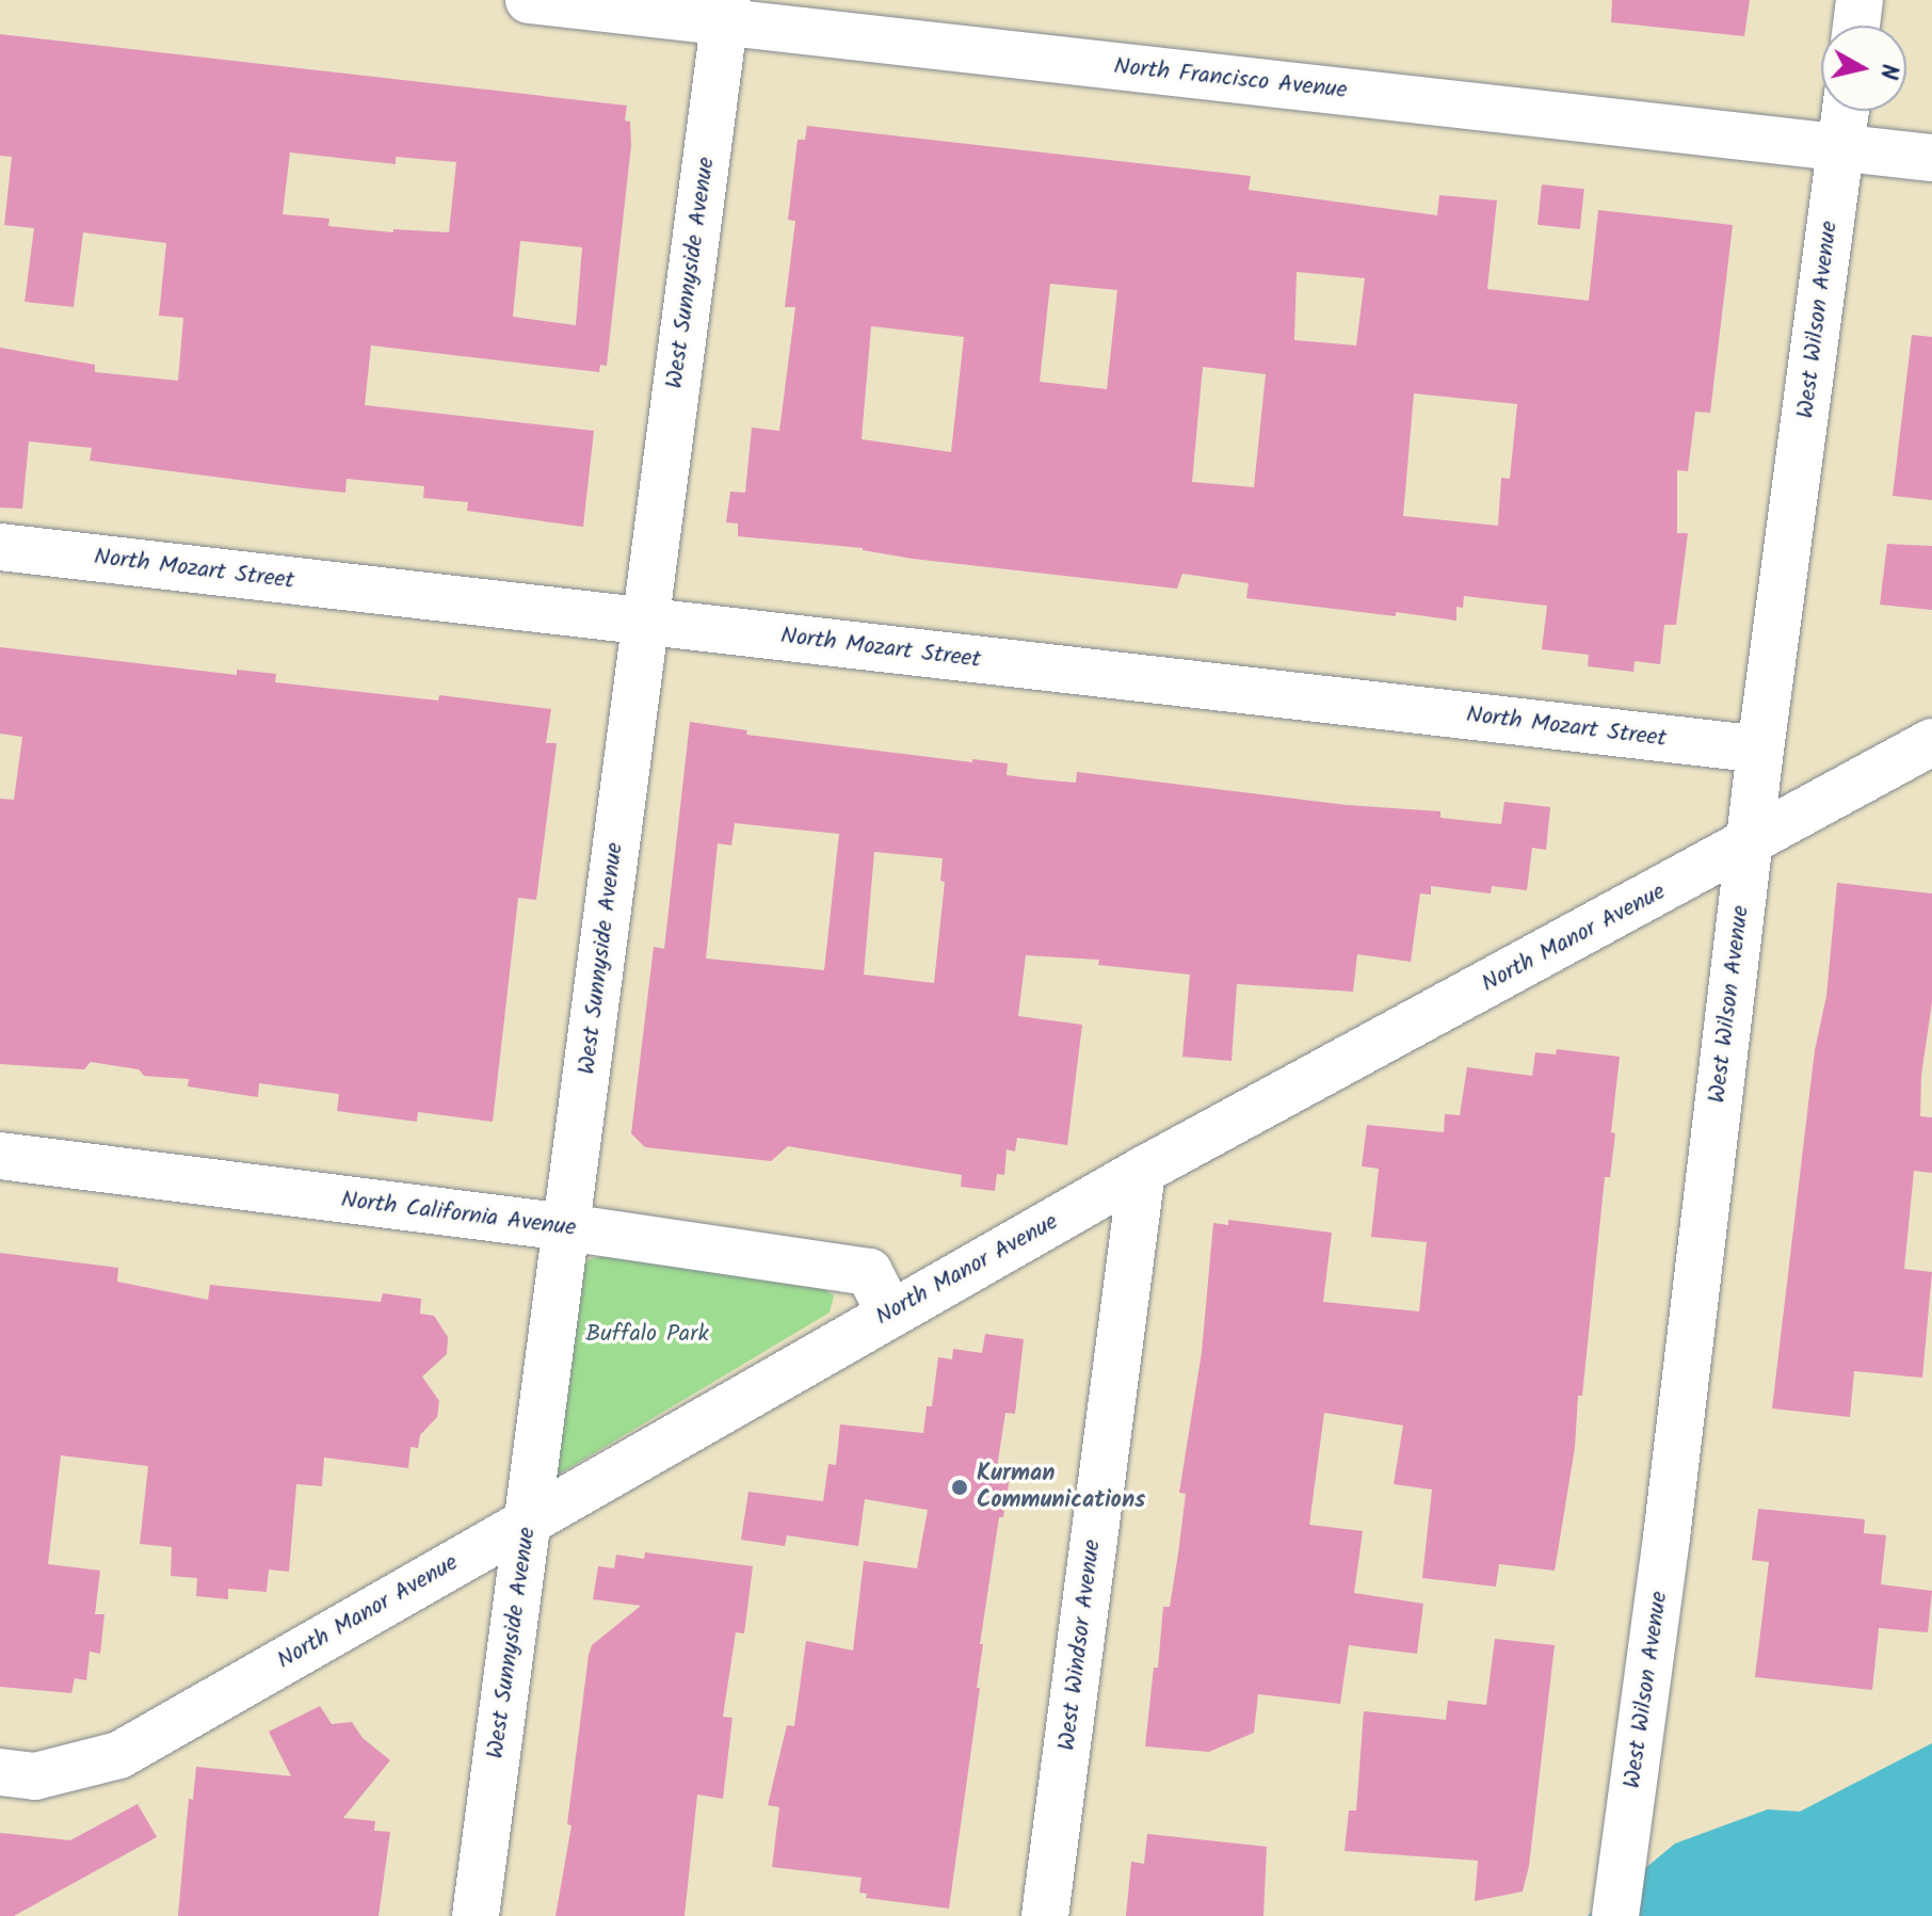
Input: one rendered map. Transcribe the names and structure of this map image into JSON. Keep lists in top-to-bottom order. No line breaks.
{"streets":{"street":["North Francisco Avenue","West Sunnyside Avenue","West Wilson Avenue","North Mozart Street","North Manor Avenue","North California Avenue","West Windsor Avenue"]},"crossings":[["North Francisco Avenue","West Sunnyside Avenue"],["North Francisco Avenue","West Wilson Avenue"],["West Sunnyside Avenue","North Mozart Street"],["West Sunnyside Avenue","North Manor Avenue"],["West Sunnyside Avenue","North California Avenue"],["West Wilson Avenue","North Mozart Street"],["West Wilson Avenue","North Manor Avenue"],["North Manor Avenue","North California Avenue"],["North Manor Avenue","West Windsor Avenue"]],"parks":["Buffalo Park"],"places":["Kurman Communications"],"north":"right"}
